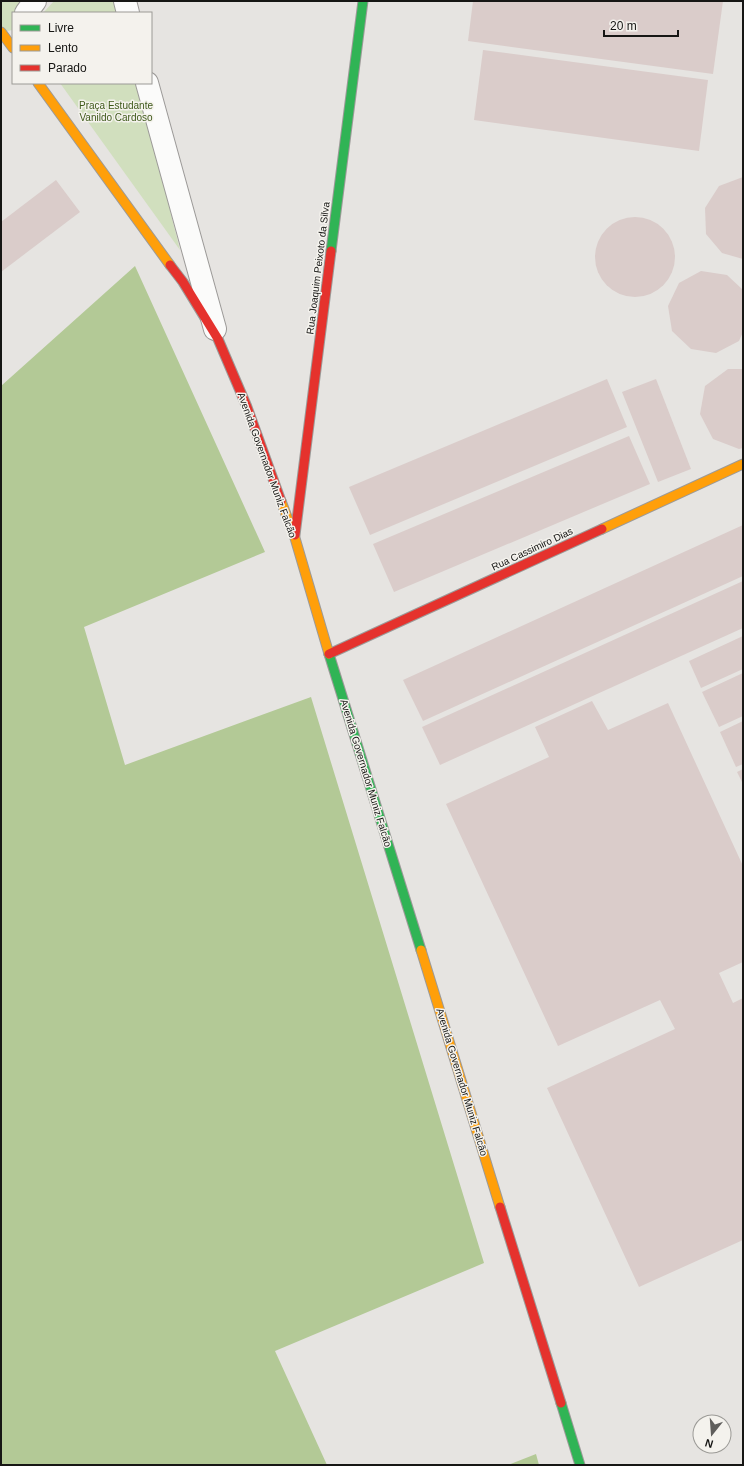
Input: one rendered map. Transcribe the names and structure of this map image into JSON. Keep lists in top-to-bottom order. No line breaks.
{"streets":{"street":["Rua Joaquim Peixoto da Silva","Avenida Governador Muniz Falcão","Rua Cassimiro Dias"]},"crossings":[["Rua Joaquim Peixoto da Silva","Avenida Governador Muniz Falcão"],["Avenida Governador Muniz Falcão","Rua Cassimiro Dias"]],"parks":["Praça Estudante Vanildo Cardoso"],"legend":["Livre","Lento","Parado"],"scale_bar":"20 m","north":"bottom"}
